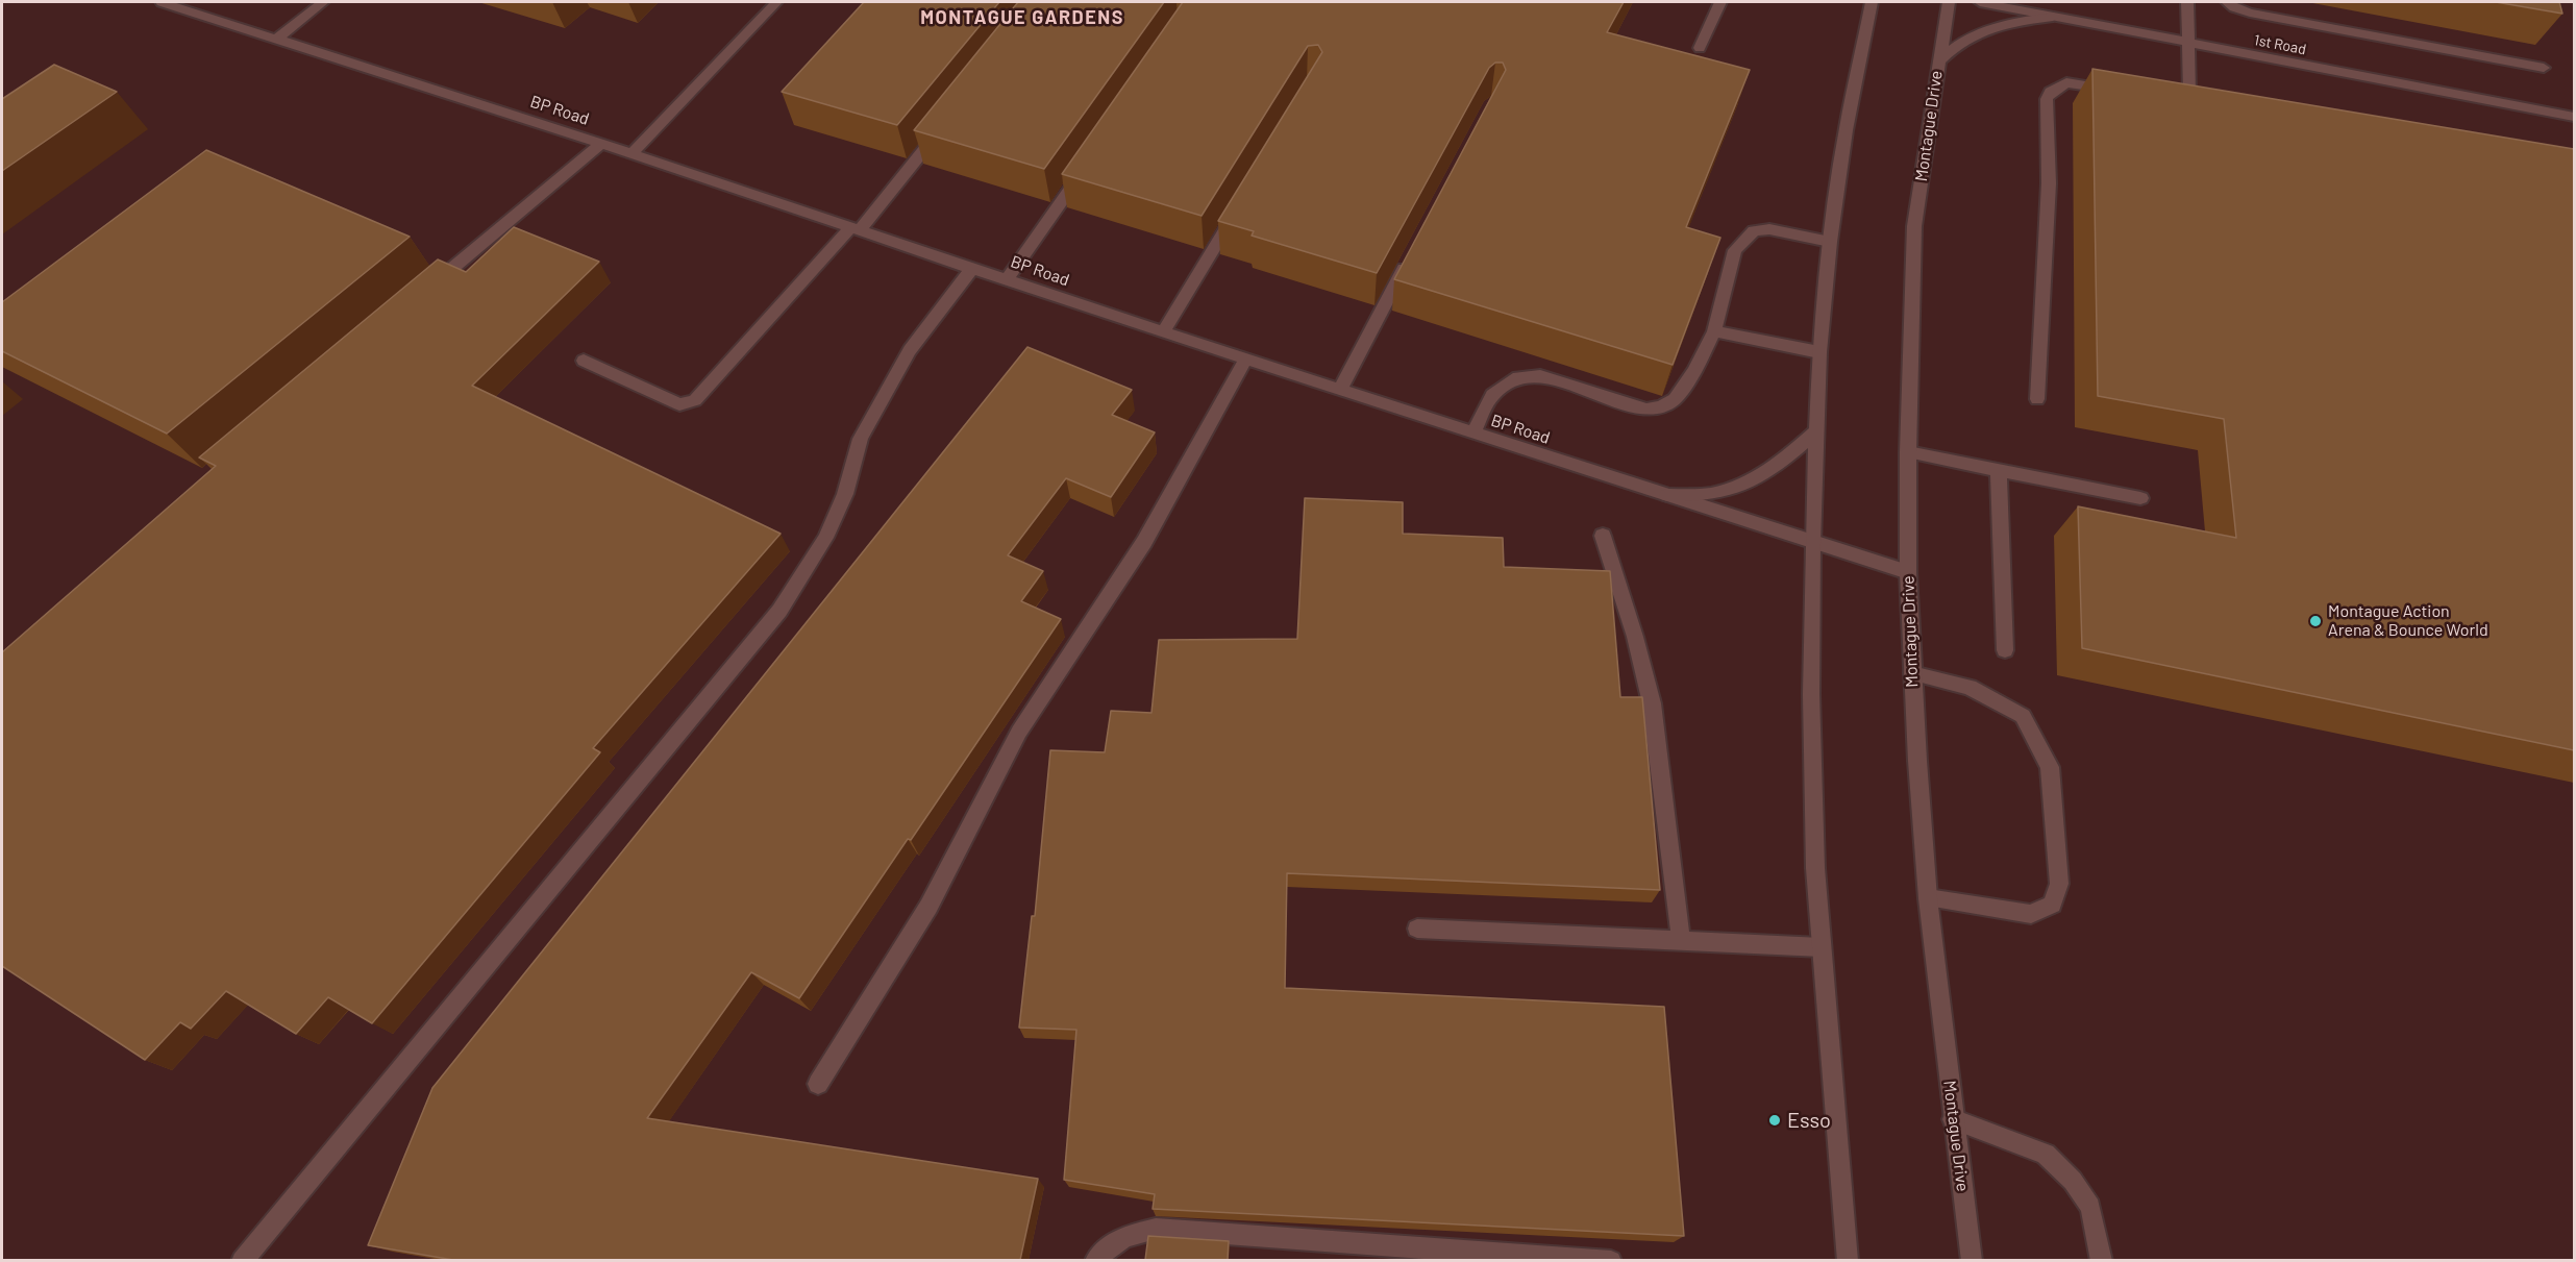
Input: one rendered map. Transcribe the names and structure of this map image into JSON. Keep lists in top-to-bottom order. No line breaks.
{"streets":{"main road":["1st Road","BP Road","Montague Drive"]},"crossings":[["BP Road","Montague Drive"]],"districts":["MONTAGUE GARDENS"],"places":["Montague Action Arena & Bounce World","Esso"]}
